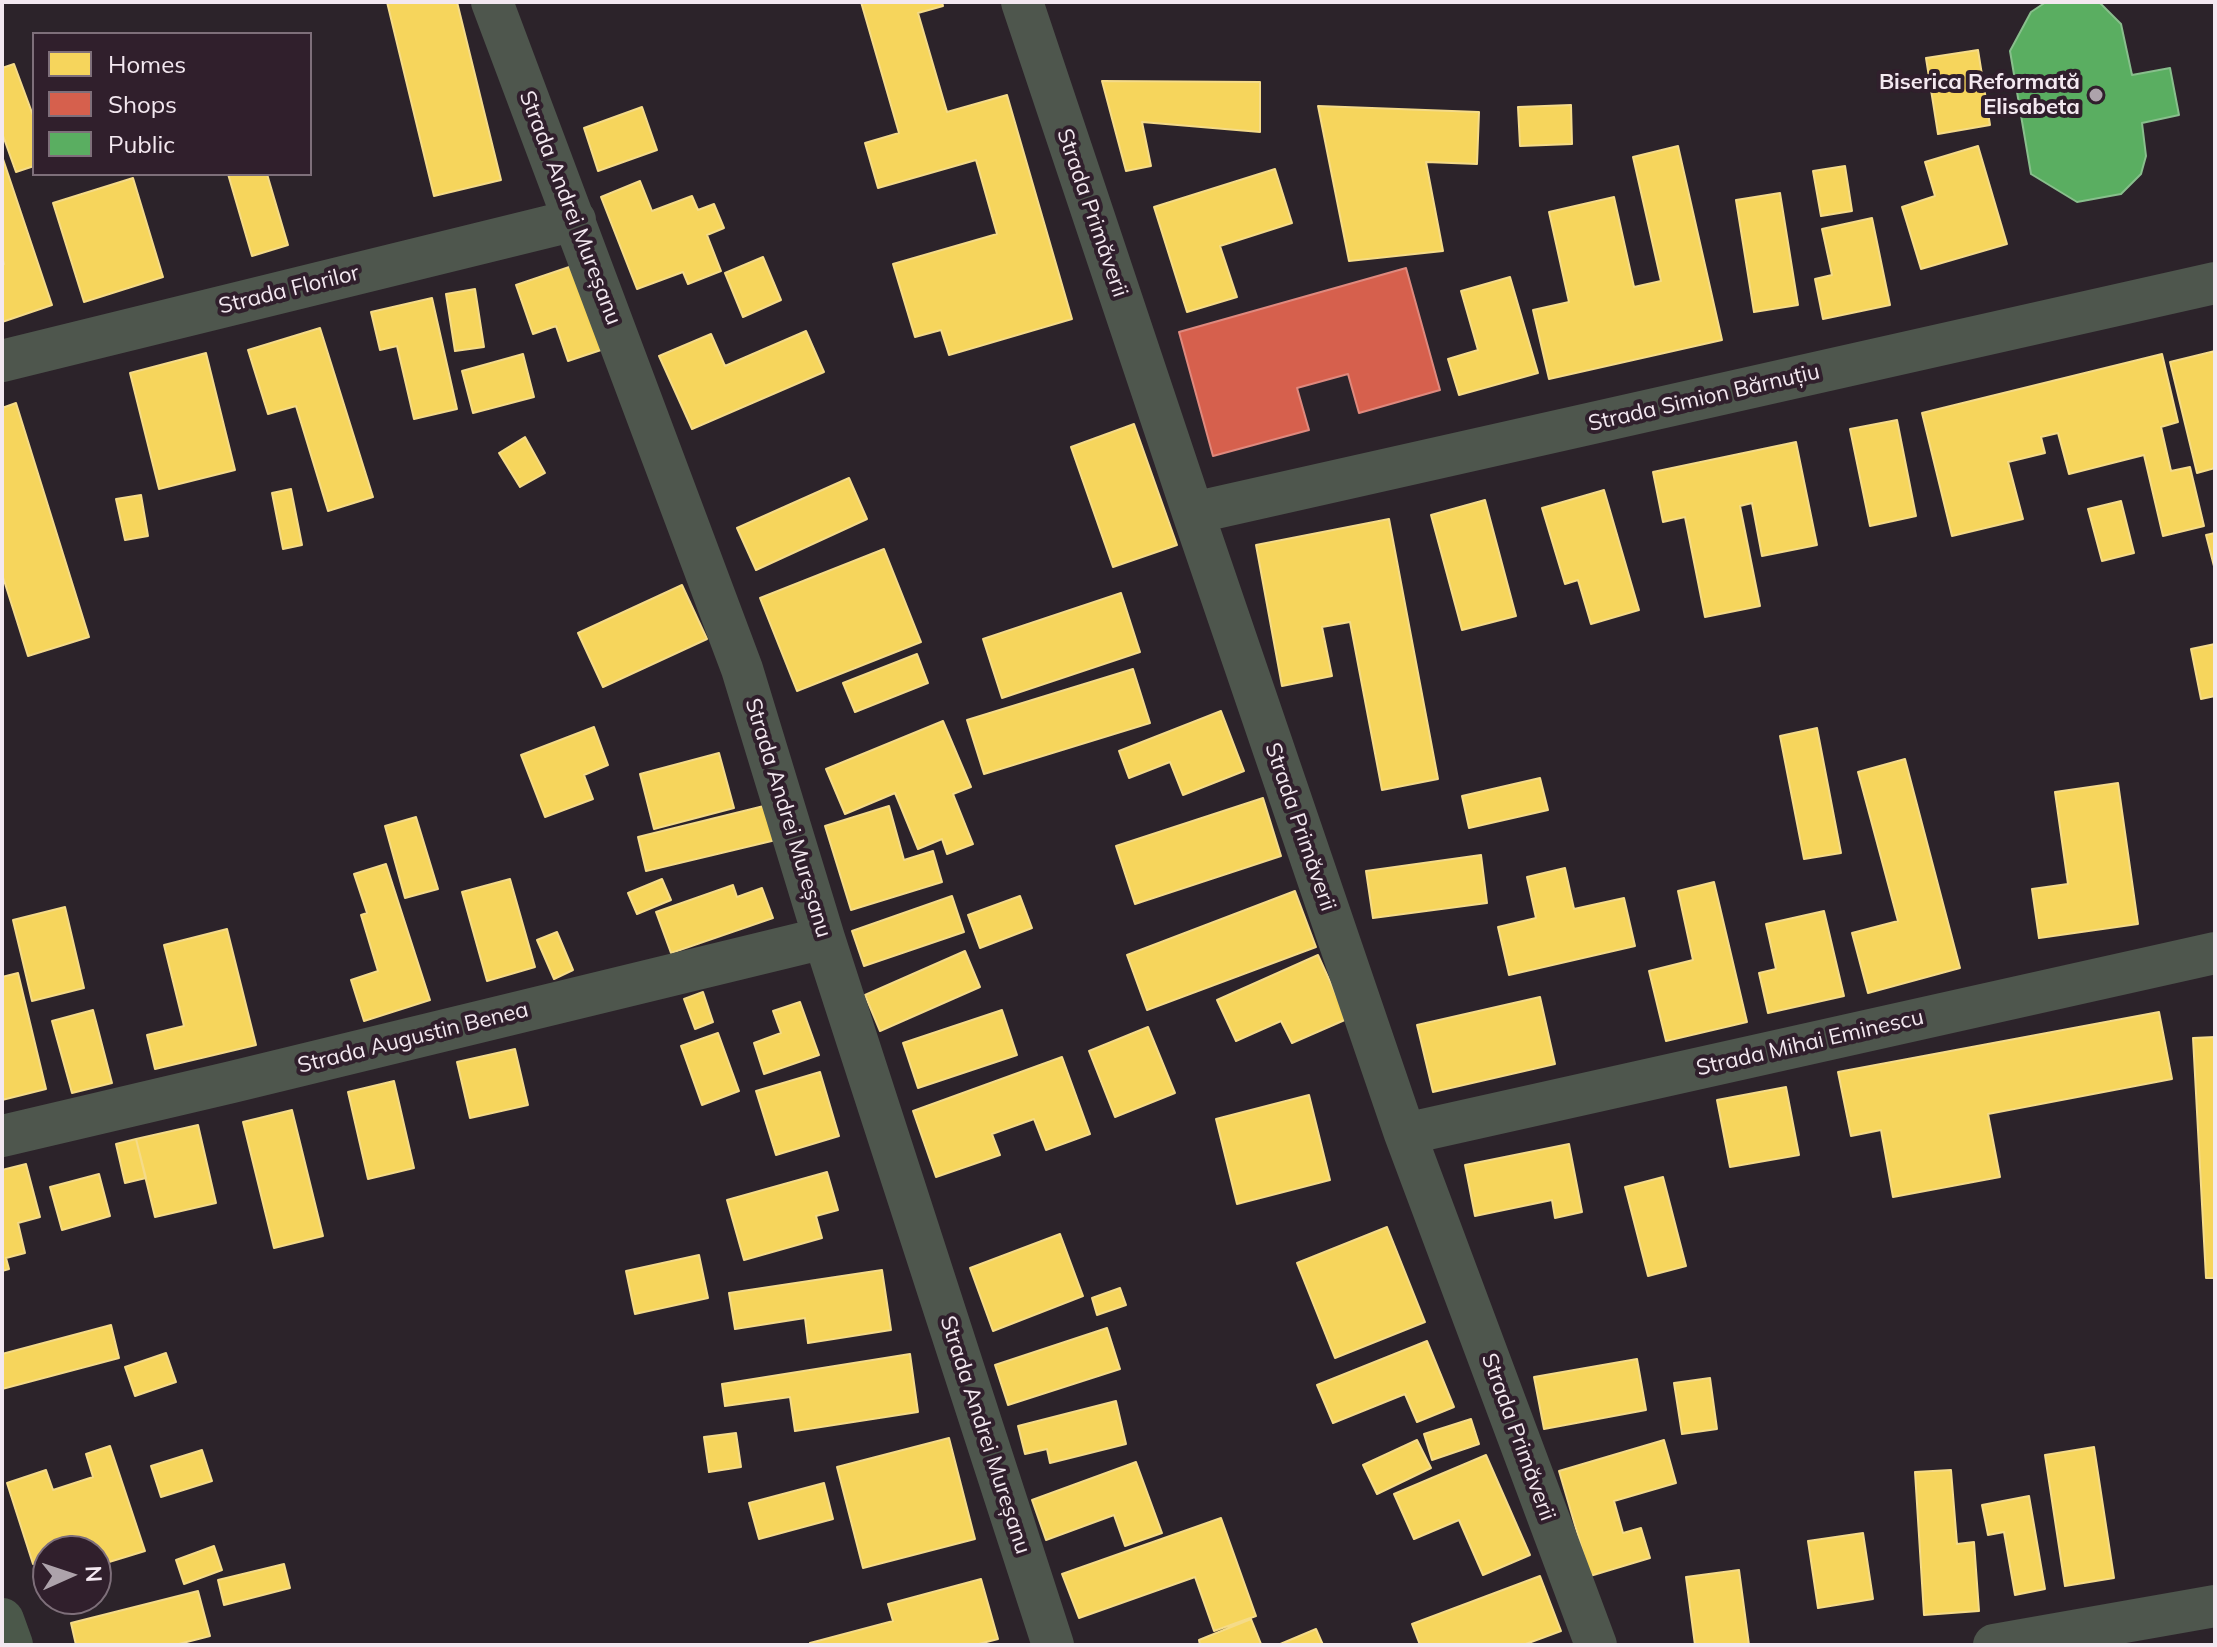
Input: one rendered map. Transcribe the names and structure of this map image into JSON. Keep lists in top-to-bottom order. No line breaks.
{"streets":{"street":["Strada Andrei Mureșanu","Strada Primăverii","Strada Florilor","Strada Simion Bărnuțiu","Strada Augustin Benea","Strada Mihai Eminescu"]},"crossings":[["Strada Andrei Mureșanu","Strada Florilor"],["Strada Andrei Mureșanu","Strada Augustin Benea"],["Strada Primăverii","Strada Simion Bărnuțiu"],["Strada Primăverii","Strada Mihai Eminescu"]],"places":["Biserica Reformată Elisabeta"],"legend":["Homes","Shops","Public"],"north":"right"}
